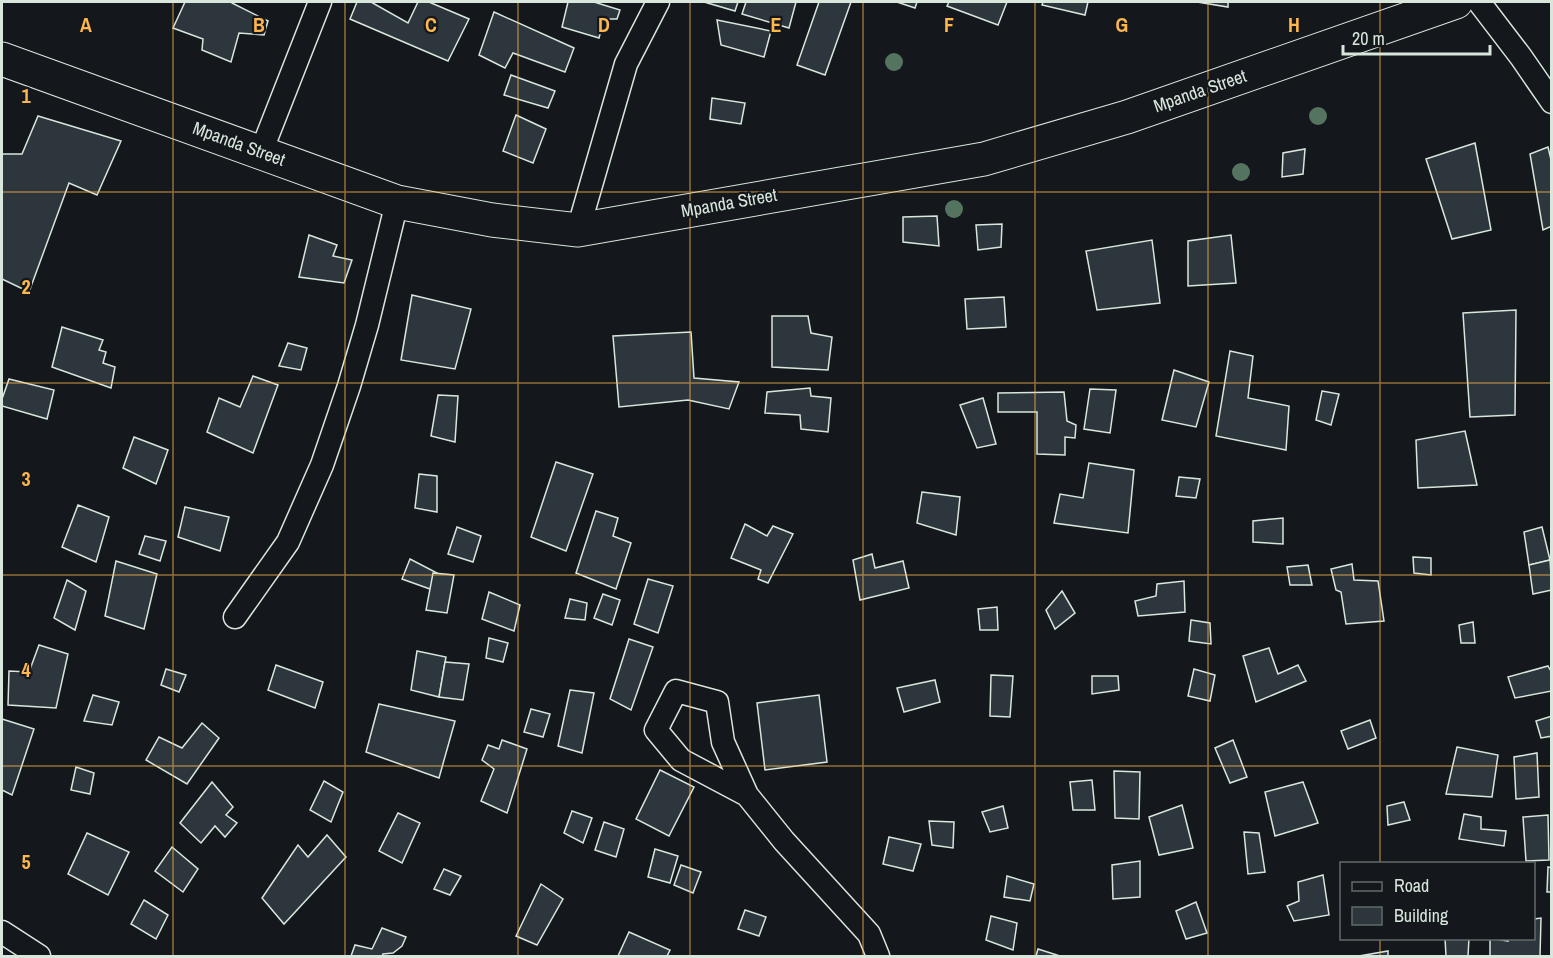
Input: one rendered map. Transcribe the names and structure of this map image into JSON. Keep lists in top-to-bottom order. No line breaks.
{"streets":{"street":["Mpanda Street"]},"legend":["Road","Building"],"scale_bar":"20 m","grid":{"columns":["A","B","C","D","E","F","G","H"],"rows":["1","2","3","4","5"]}}
